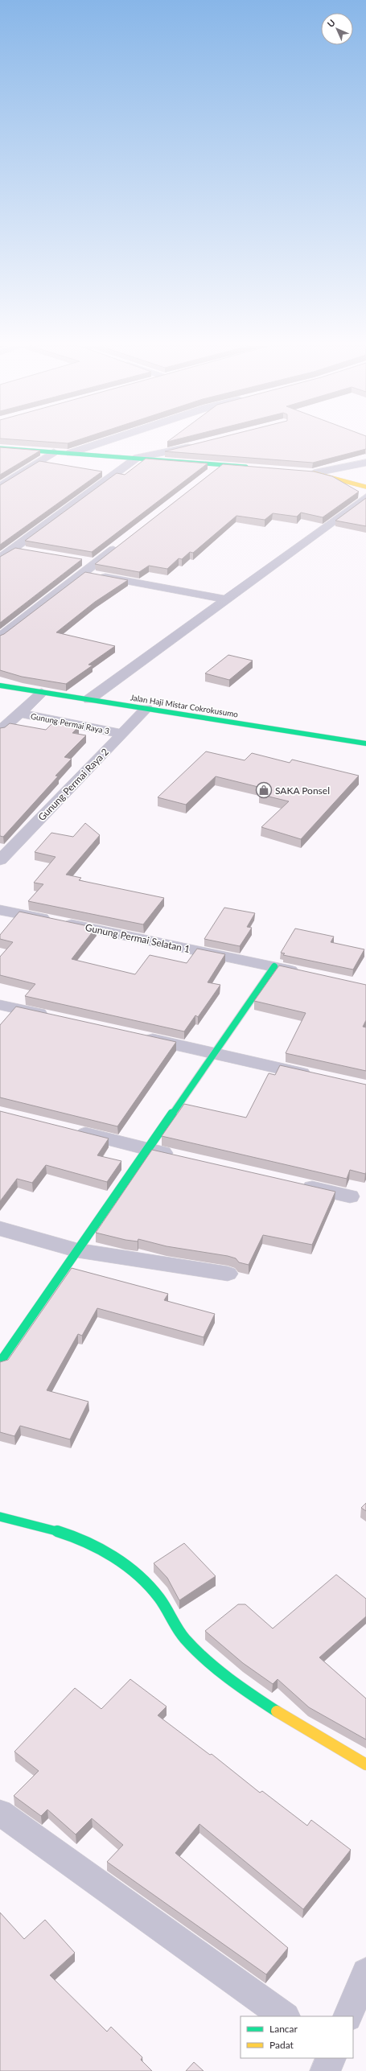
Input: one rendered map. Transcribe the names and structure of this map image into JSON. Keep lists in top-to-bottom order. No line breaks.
{"streets":{"street":["Jalan Haji Mistar Cokrokusumo","Gunung Permai Raya 3","Gunung Permai Raya 2","Gunung Permai Selatan 1"]},"crossings":[["Jalan Haji Mistar Cokrokusumo","Gunung Permai Raya 2"],["Gunung Permai Raya 3","Gunung Permai Raya 2"]],"places":{"shop":["SAKA Ponsel"]},"legend":["Lancar","Padat"],"north":"top left"}
